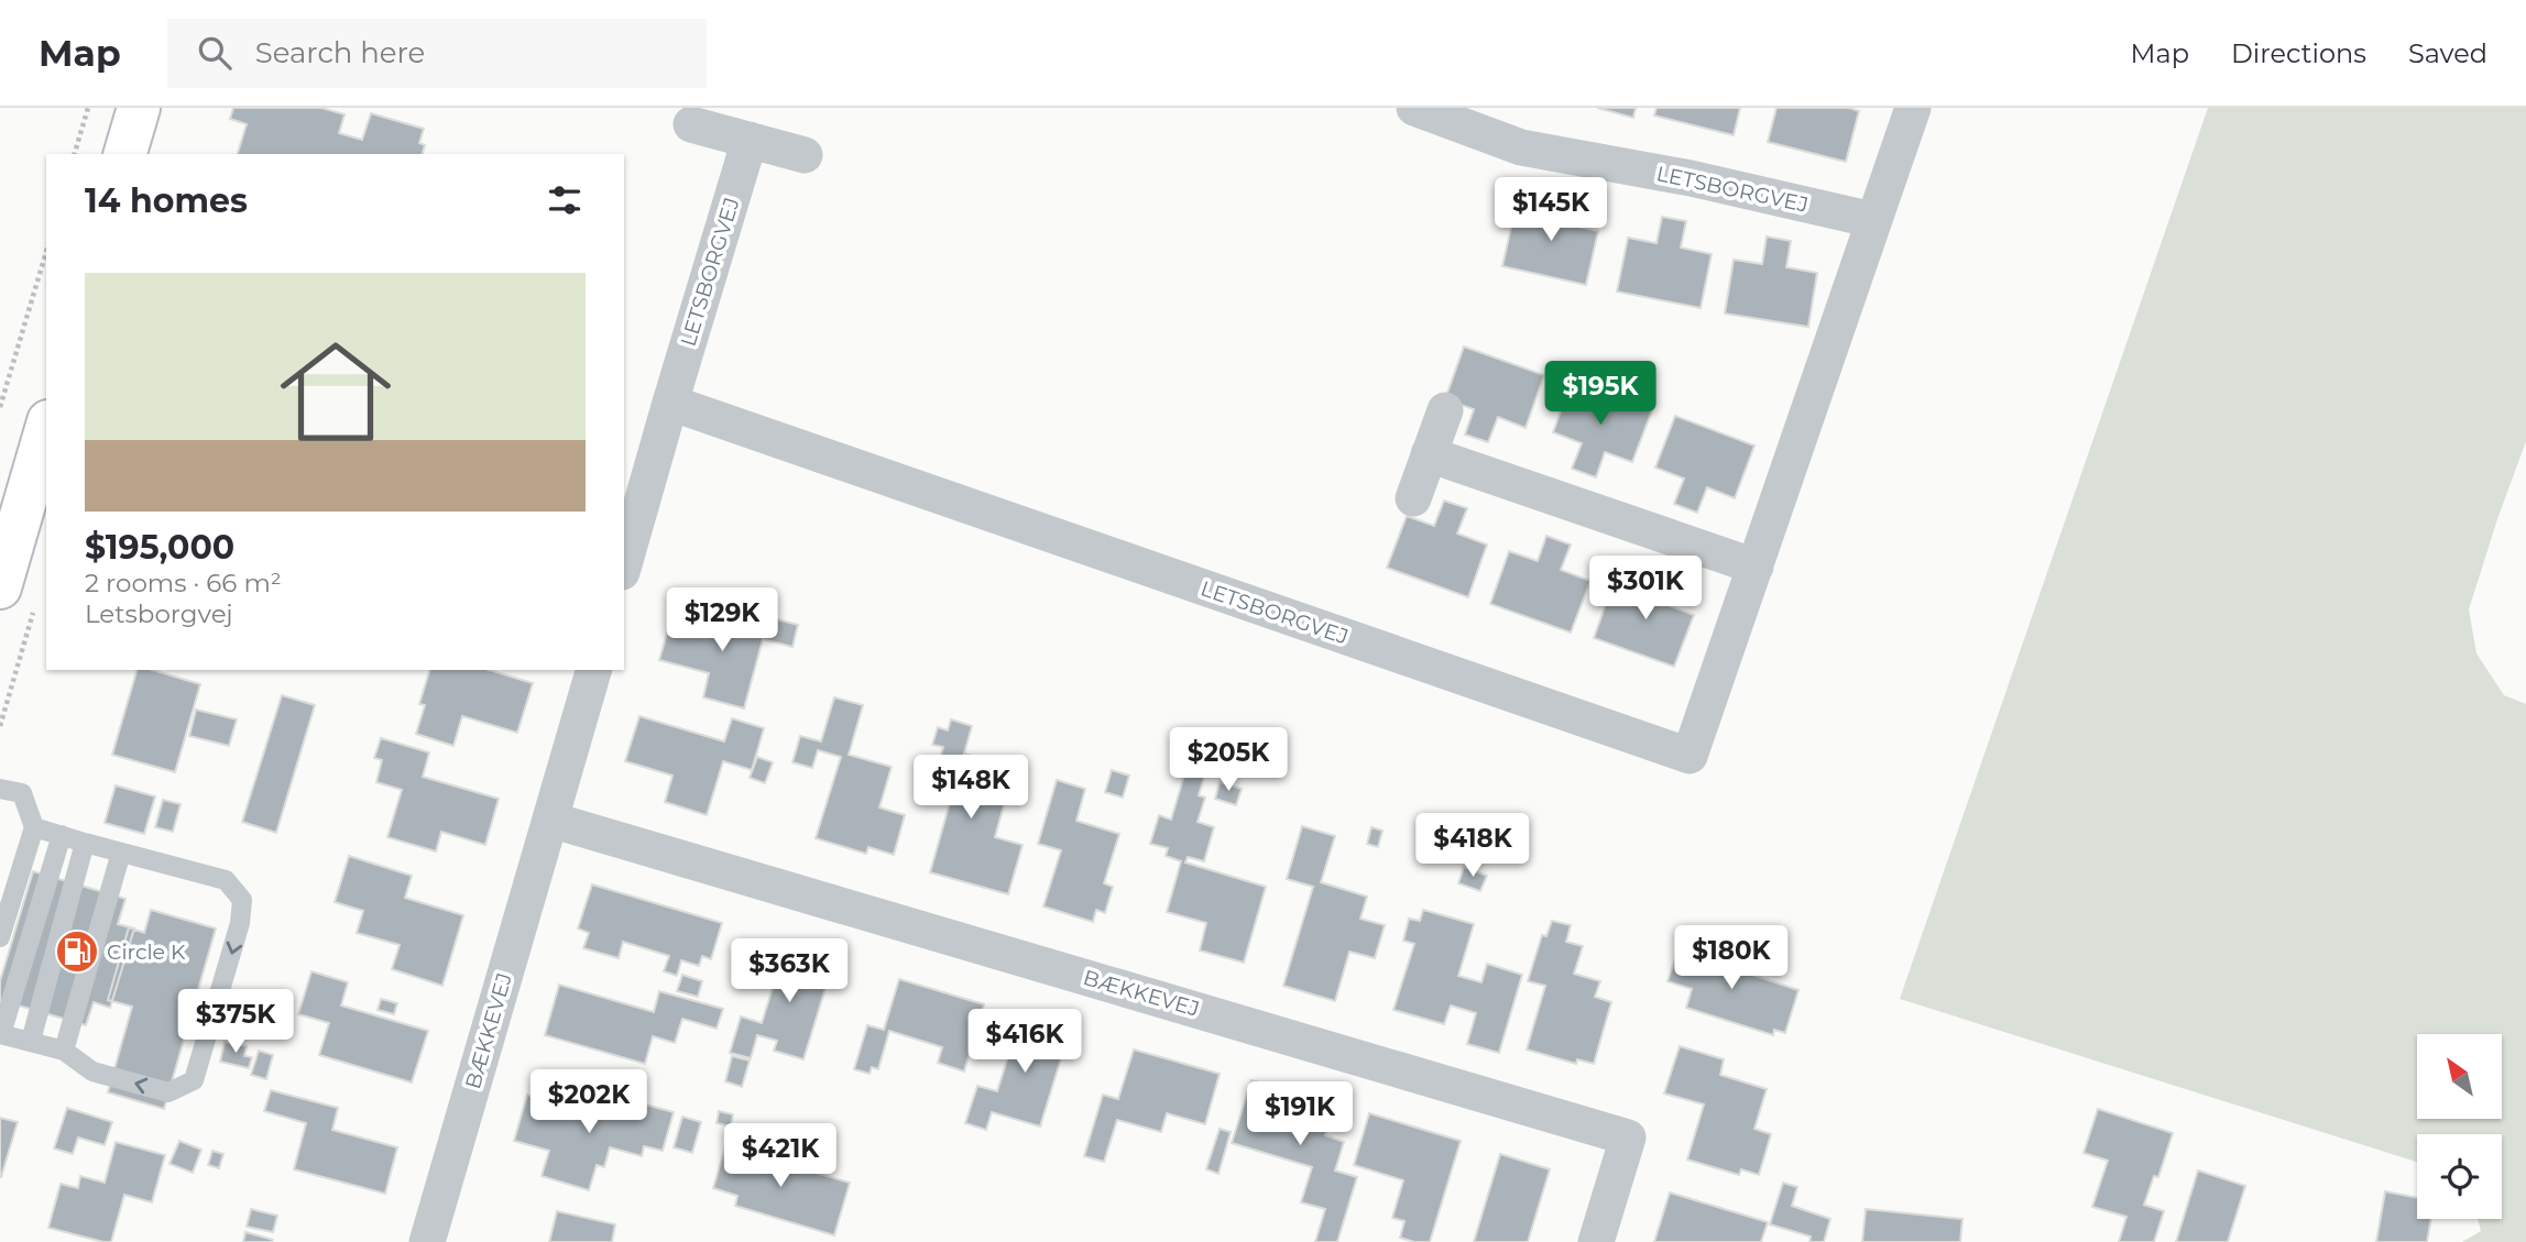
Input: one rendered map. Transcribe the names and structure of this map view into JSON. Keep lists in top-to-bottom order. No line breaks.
{"streets":{"street":["LETSBORGVEJ","BÆKKEVEJ"]},"places":{"fuel station":["Circle K"]},"north":"top left","page":{"header":"Map","search":"Search here","nav":["Map","Directions","Saved"],"heading":"14 homes","price":["$145K","$195K","$301K","$129K","$205K","$148K","$418K","$180K","$363K","$375K","$416K","$202K","$191K","$421K"],"list":[{"name":"$195,000","note":"2 rooms · 66 m² · Letsborgvej"}]}}
